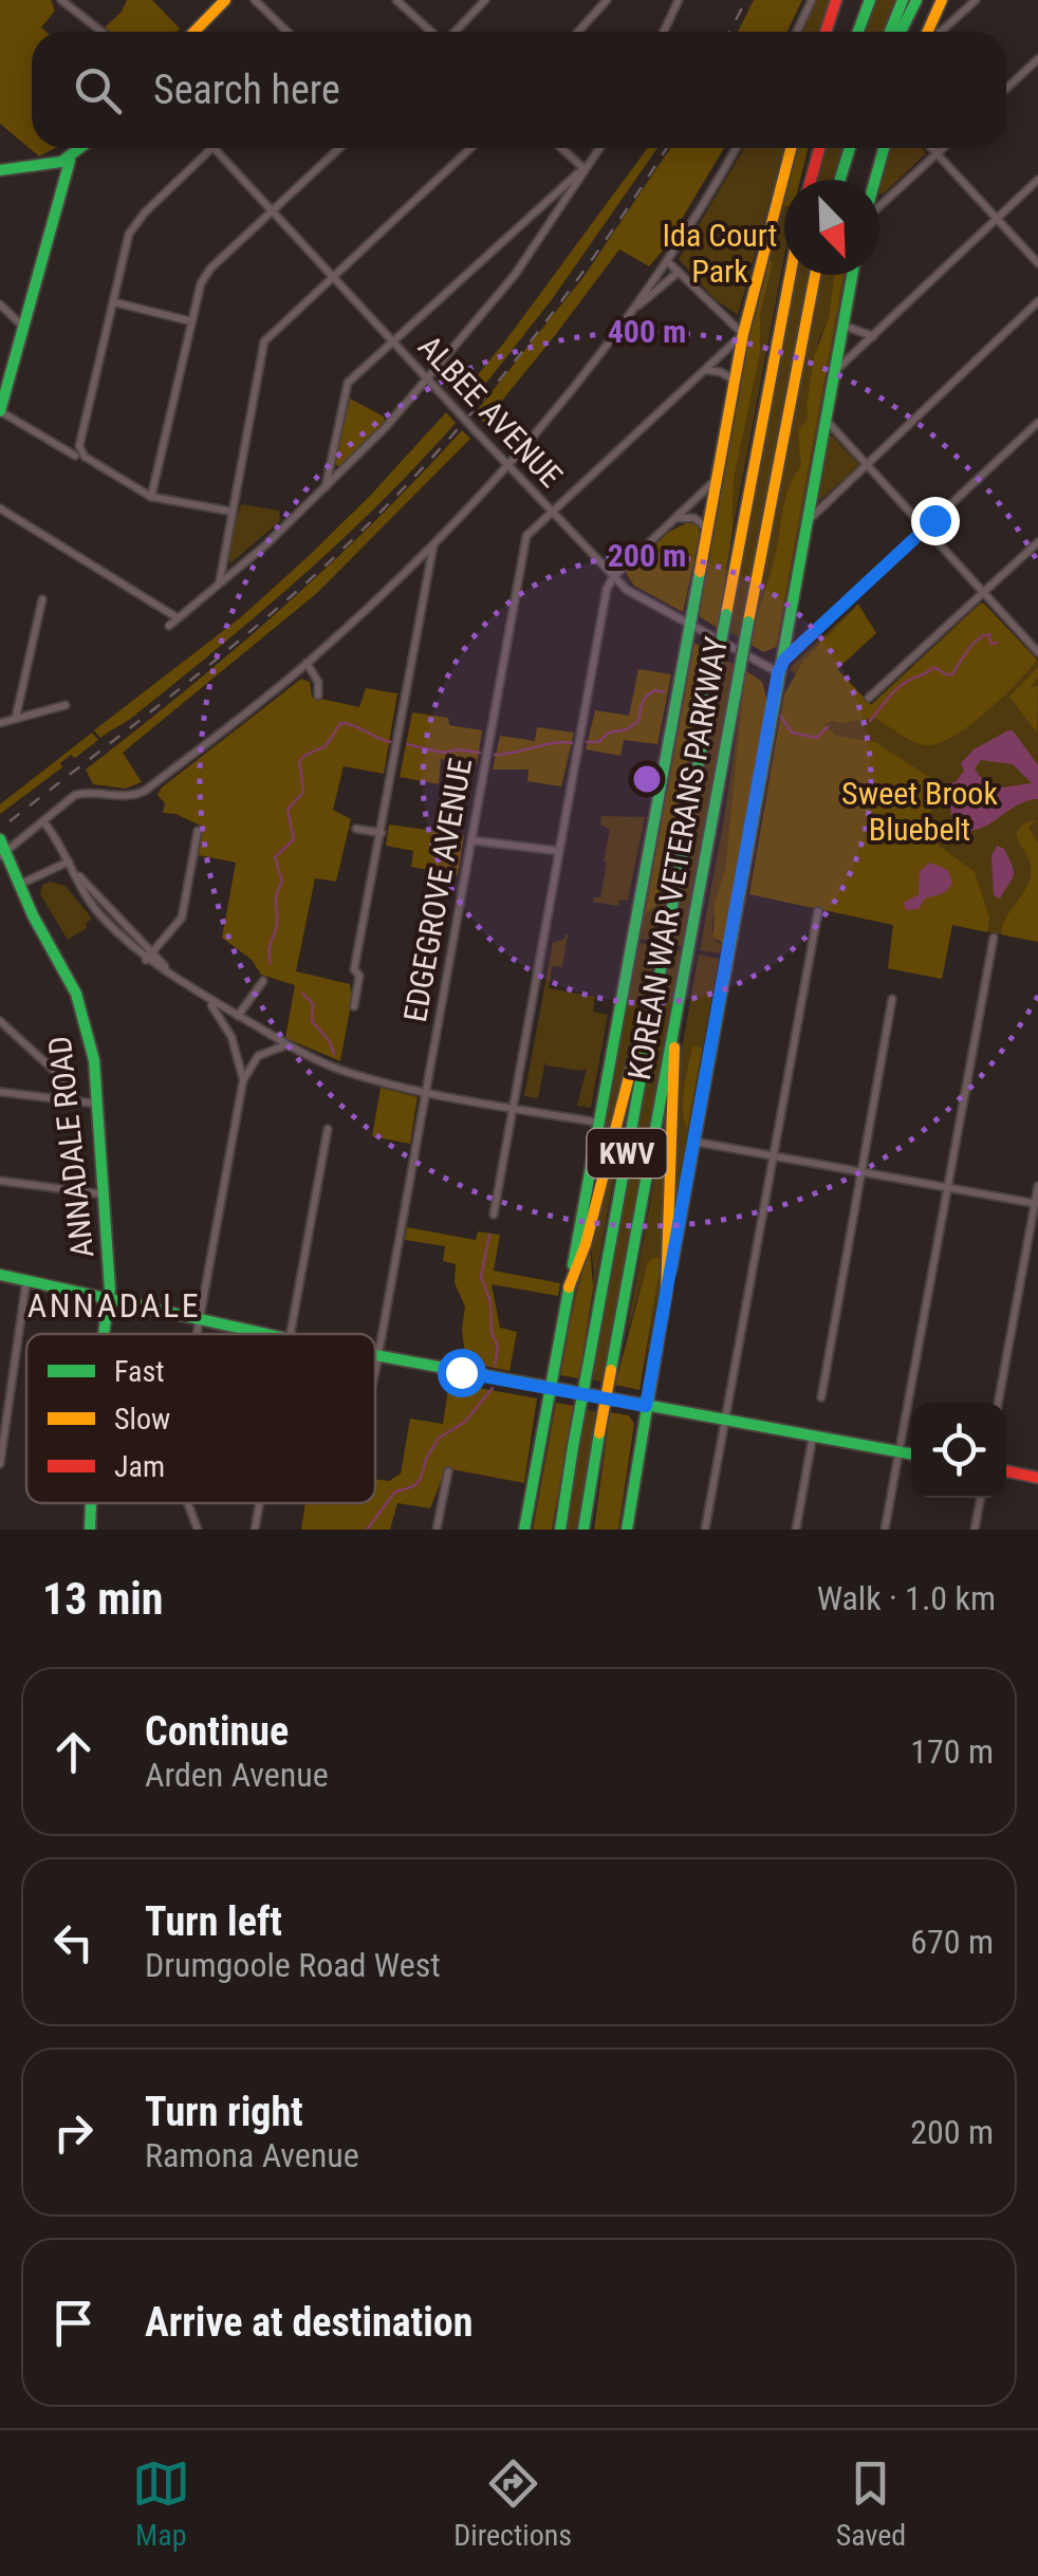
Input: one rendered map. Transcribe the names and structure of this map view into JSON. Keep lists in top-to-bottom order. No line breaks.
{"streets":{"main road":["KOREAN WAR VETERANS PARKWAY","ANNADALE ROAD","KWV"],"street":["ALBEE AVENUE","EDGEGROVE AVENUE"]},"crossings":[["ALBEE AVENUE","EDGEGROVE AVENUE"]],"districts":["ANNADALE"],"parks":["Ida Court Park","Sweet Brook Bluebelt"],"legend":["Fast","Slow","Jam"],"north":"bottom right","page":{"search":"Search here","heading":["13 min","Walk · 1.0 km"],"list":[["Continue","Arden Avenue","170 m"],["Turn left","Drumgoole Road West","670 m"],["Turn right","Ramona Avenue","200 m"],"Arrive at destination"],"nav":["Map","Directions","Saved"]},"rings":["400 m","200 m"]}
